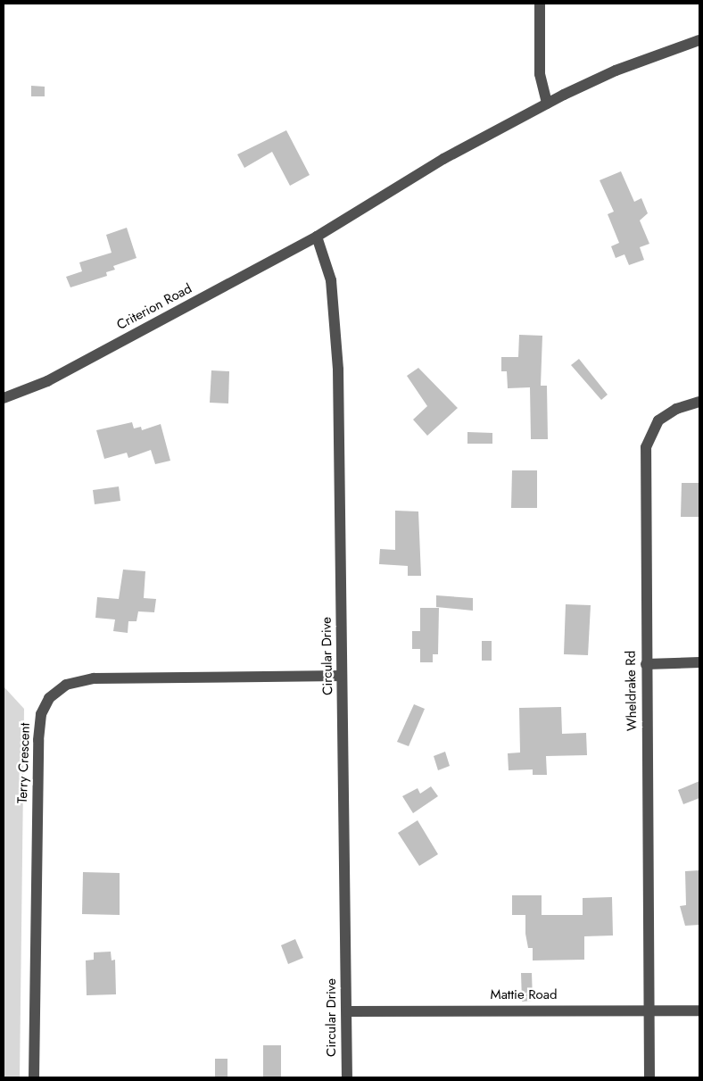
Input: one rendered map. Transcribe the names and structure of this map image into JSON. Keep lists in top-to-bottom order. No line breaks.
{"streets":{"street":["Criterion Road","Circular Drive","Wheldrake Rd","Terry Crescent","Mattie Road"]},"crossings":[["Criterion Road","Circular Drive"],["Circular Drive","Terry Crescent"],["Circular Drive","Mattie Road"],["Wheldrake Rd","Mattie Road"]]}
